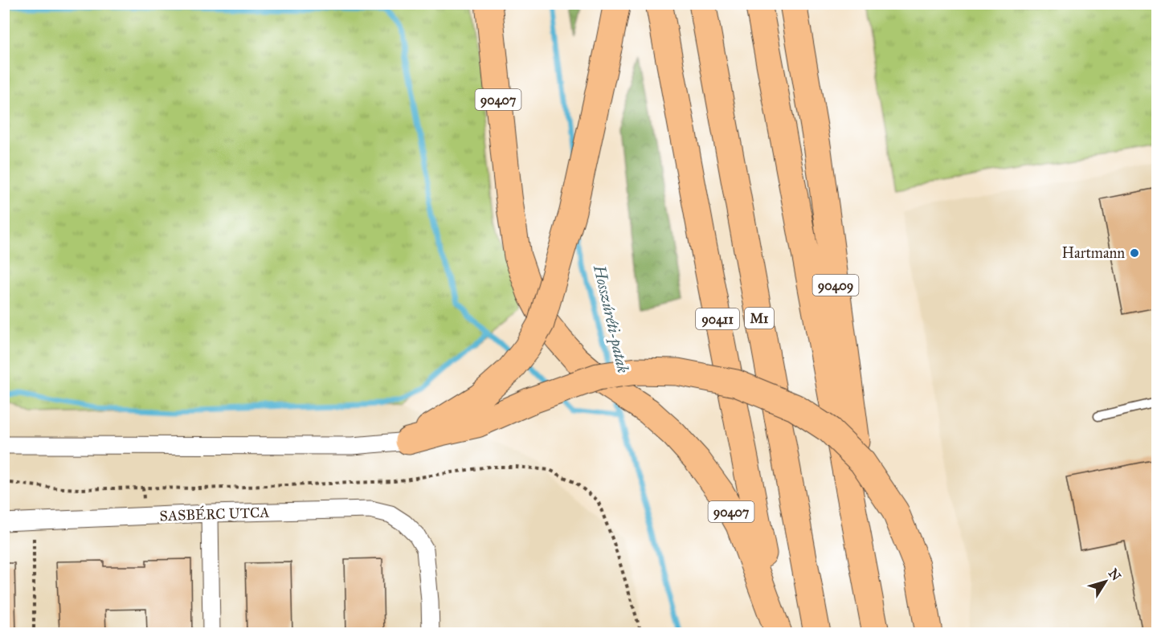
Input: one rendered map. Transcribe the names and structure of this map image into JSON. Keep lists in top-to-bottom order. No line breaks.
{"streets":{"highway":["90407","90409","M1","90411"],"street":["SASBÉRC UTCA"]},"crossings":[["90407","90411"]],"water":["Hosszúréti-patak"],"places":["Hartmann"],"north":"top right"}
